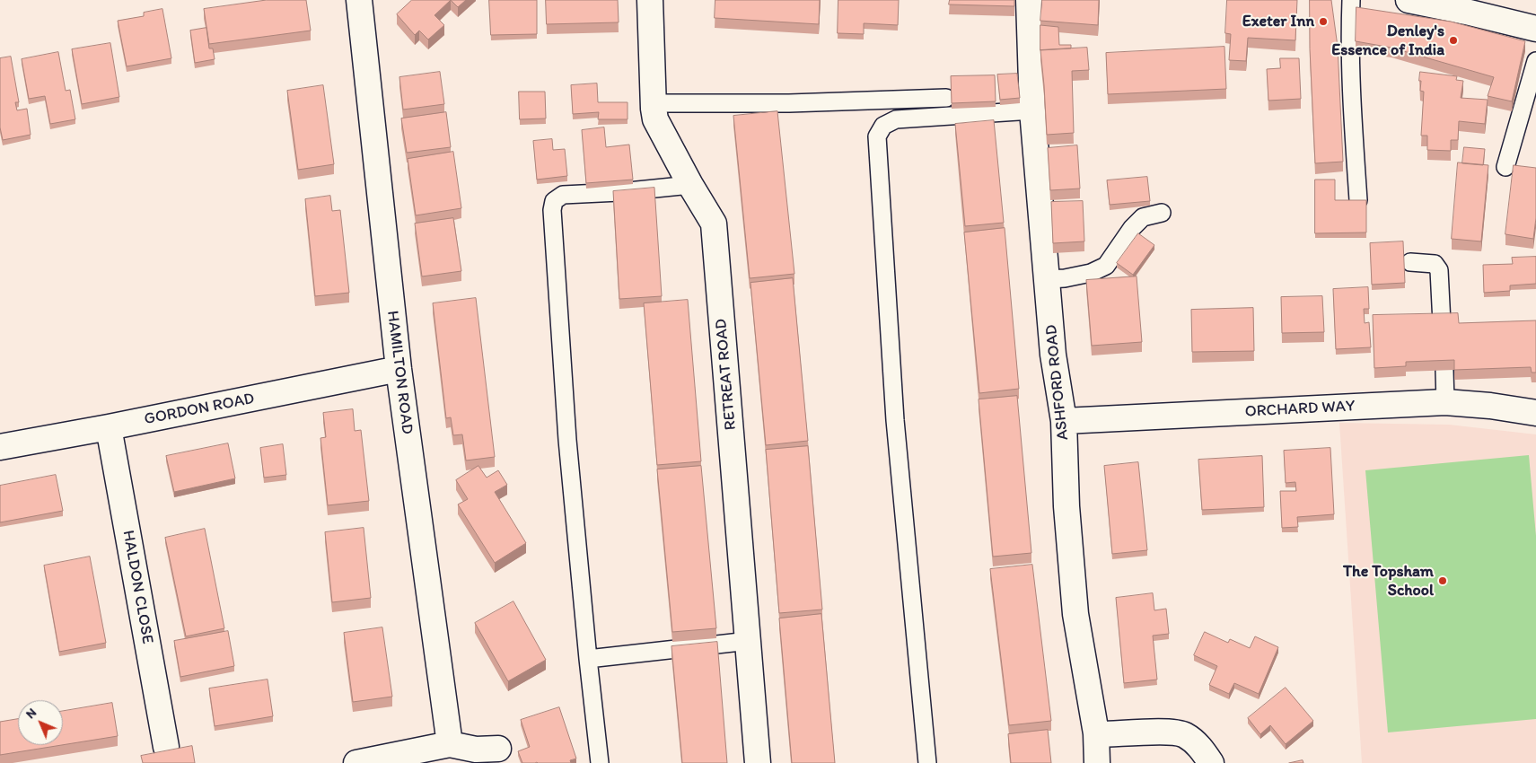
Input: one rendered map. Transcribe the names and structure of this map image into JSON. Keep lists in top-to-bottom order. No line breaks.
{"streets":{"street":["HAMILTON ROAD","RETREAT ROAD","ASHFORD ROAD","GORDON ROAD","ORCHARD WAY","HALDON CLOSE"]},"crossings":[["HAMILTON ROAD","GORDON ROAD"],["ASHFORD ROAD","ORCHARD WAY"],["GORDON ROAD","HALDON CLOSE"]],"places":["Exeter Inn","Denley's Essence of India","The Topsham School"],"north":"top left"}
